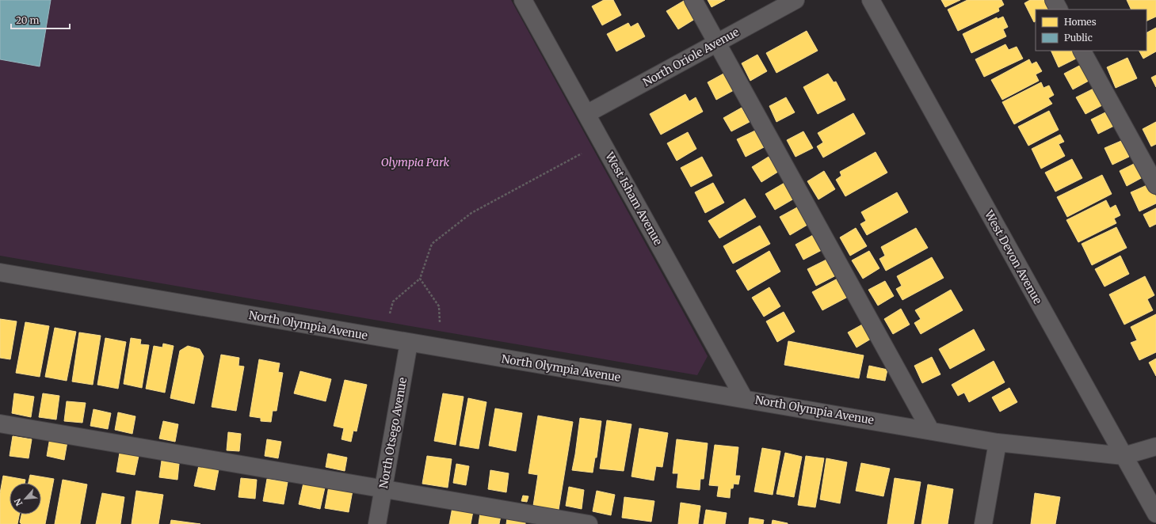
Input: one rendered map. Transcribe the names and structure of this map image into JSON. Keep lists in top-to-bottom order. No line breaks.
{"streets":{"street":["North Oriole Avenue","West Isham Avenue","West Devon Avenue","North Olympia Avenue","North Otsego Avenue"]},"crossings":[["North Oriole Avenue","West Isham Avenue"],["West Isham Avenue","North Olympia Avenue"],["West Devon Avenue","North Olympia Avenue"],["North Olympia Avenue","North Otsego Avenue"]],"parks":["Olympia Park"],"legend":["Homes","Public"],"scale_bar":"20 m","north":"bottom left"}
